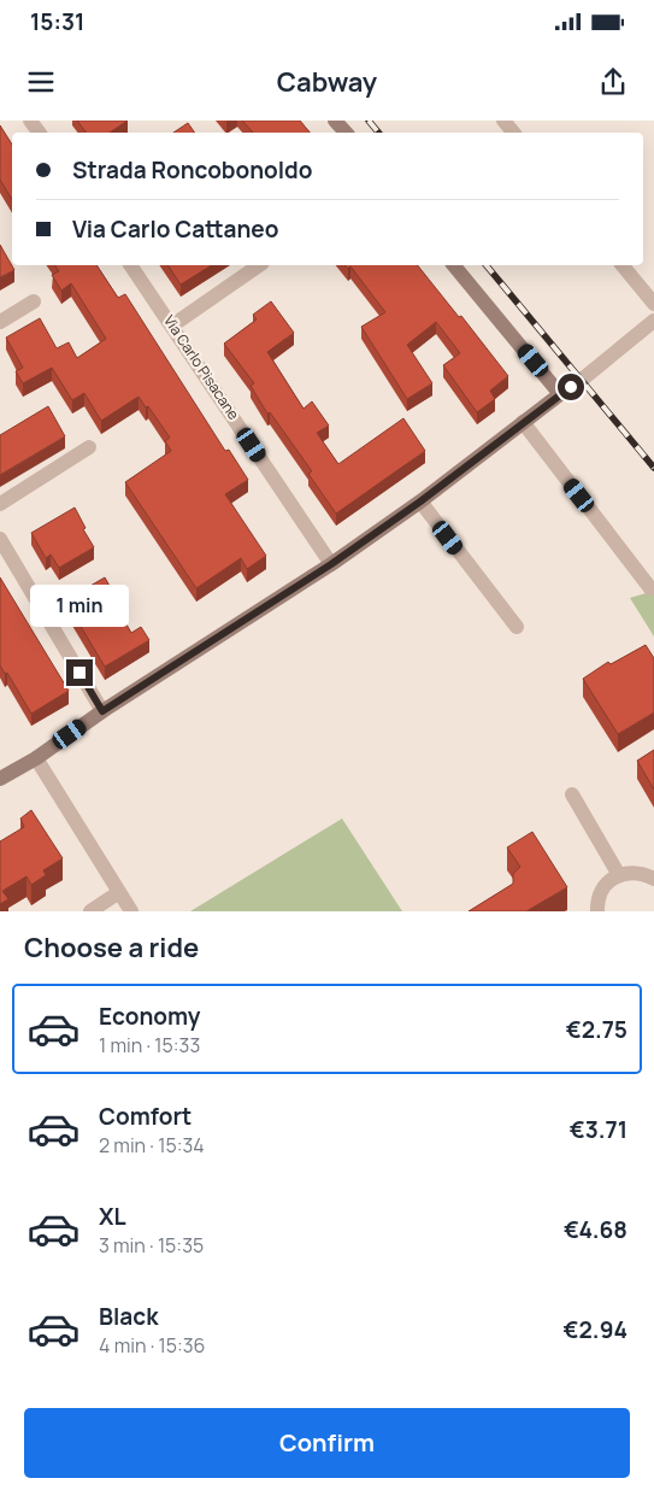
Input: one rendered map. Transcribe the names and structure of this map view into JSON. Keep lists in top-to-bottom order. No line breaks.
{"streets":{"street":["Via Carlo Pisacane"]},"page":{"status":"15:31","header":"Cabway","banner":["Strada Roncobonoldo","Via Carlo Cattaneo"],"bubble":"1 min","heading":"Choose a ride","list":[{"name":"Economy","note":"1 min · 15:33","value":"€2.75"},{"name":"Comfort","note":"2 min · 15:34","value":"€3.71"},{"name":"XL","note":"3 min · 15:35","value":"€4.68"},{"name":"Black","note":"4 min · 15:36","value":"€2.94"}],"buttons":"Confirm"}}
